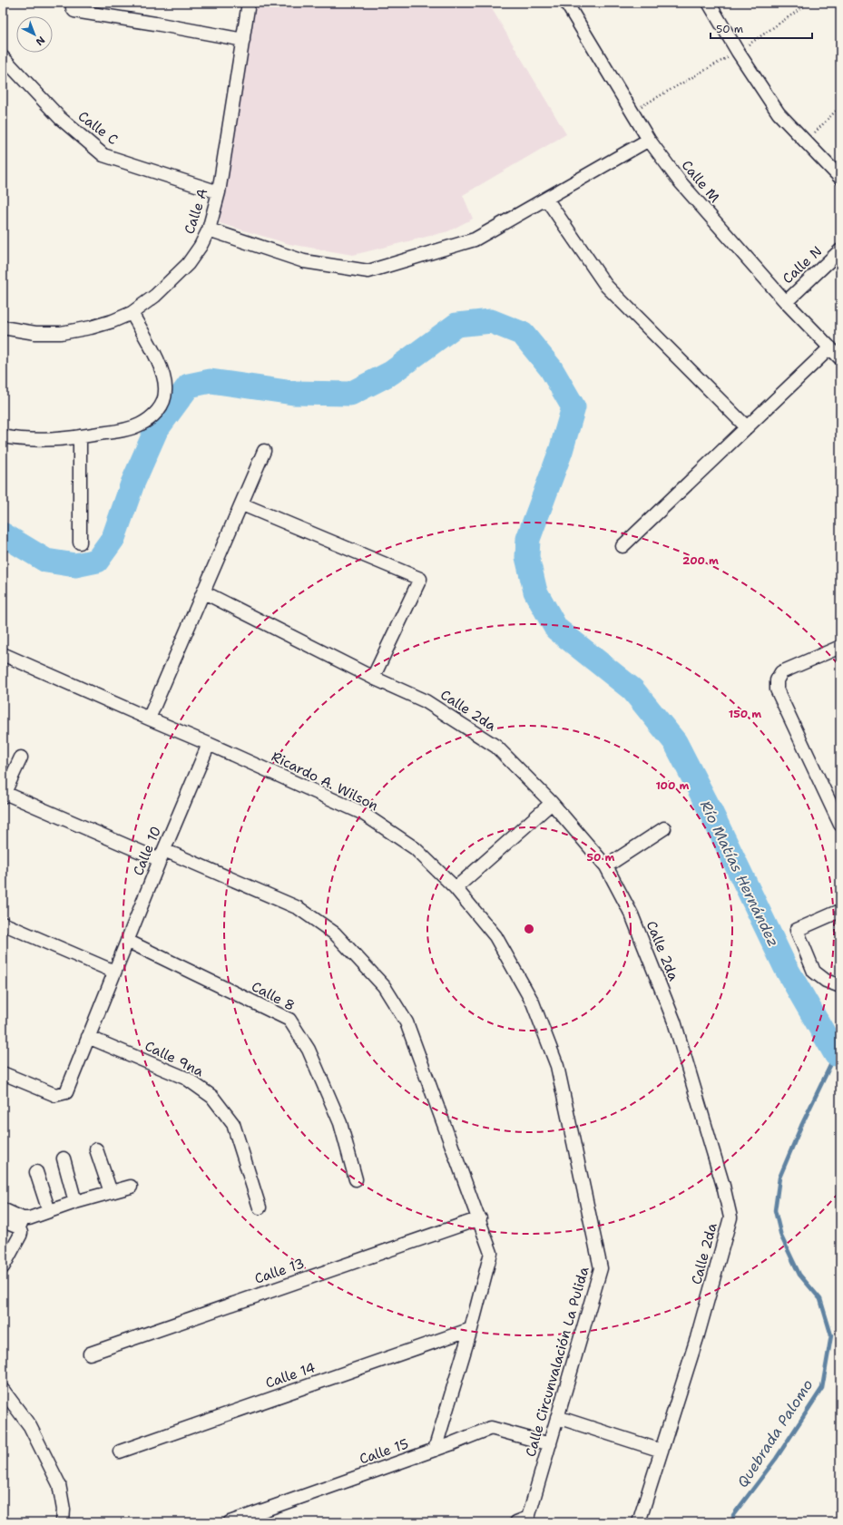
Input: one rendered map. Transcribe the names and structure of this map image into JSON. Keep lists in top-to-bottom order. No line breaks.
{"streets":{"street":["Calle C","Calle M","Calle A","Calle N","Calle 2da","Ricardo A. Wilson","Calle 10","Calle 8","Calle 9na","Calle 13","Calle Circunvalación La Pulida","Calle 14","Calle 15"]},"crossings":[["Calle C","Calle A"],["Calle M","Calle N"],["Ricardo A. Wilson","Calle 10"],["Ricardo A. Wilson","Calle Circunvalación La Pulida"],["Calle 10","Calle 8"],["Calle 10","Calle 9na"],["Calle Circunvalación La Pulida","Calle 15"]],"water":["Río Matías Hernández","Quebrada Palomo"],"scale_bar":"50 m","north":"bottom right","rings":["200 m","150 m","100 m","50 m"]}
